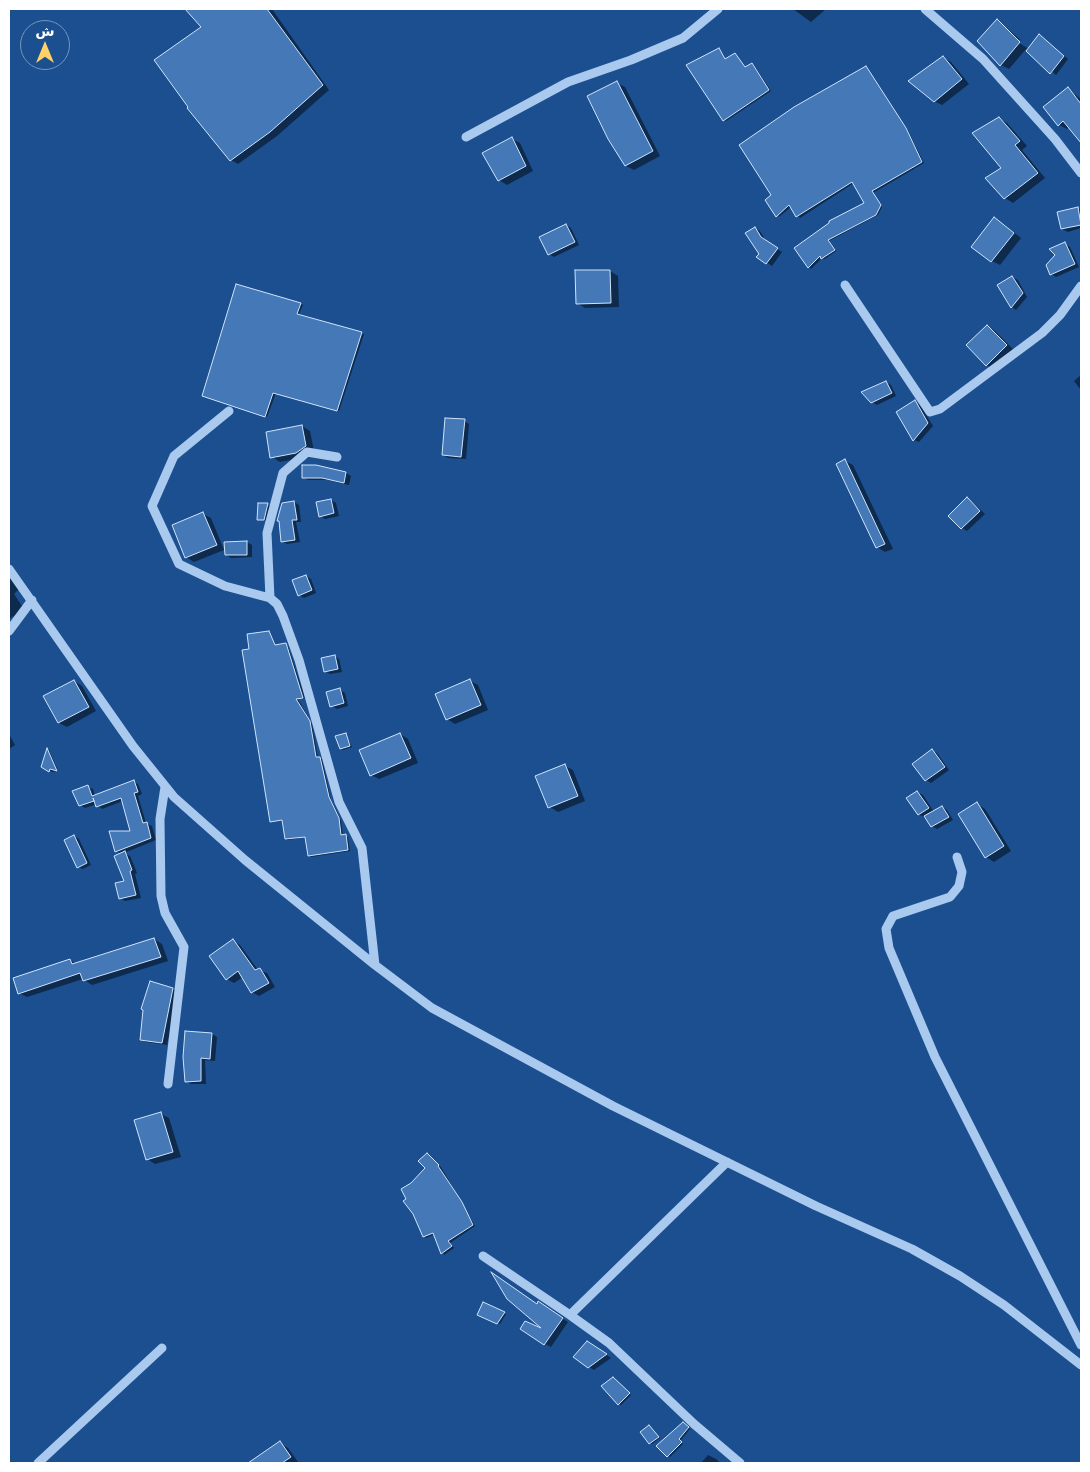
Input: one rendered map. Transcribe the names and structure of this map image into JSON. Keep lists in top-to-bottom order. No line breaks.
{"north":"top"}
